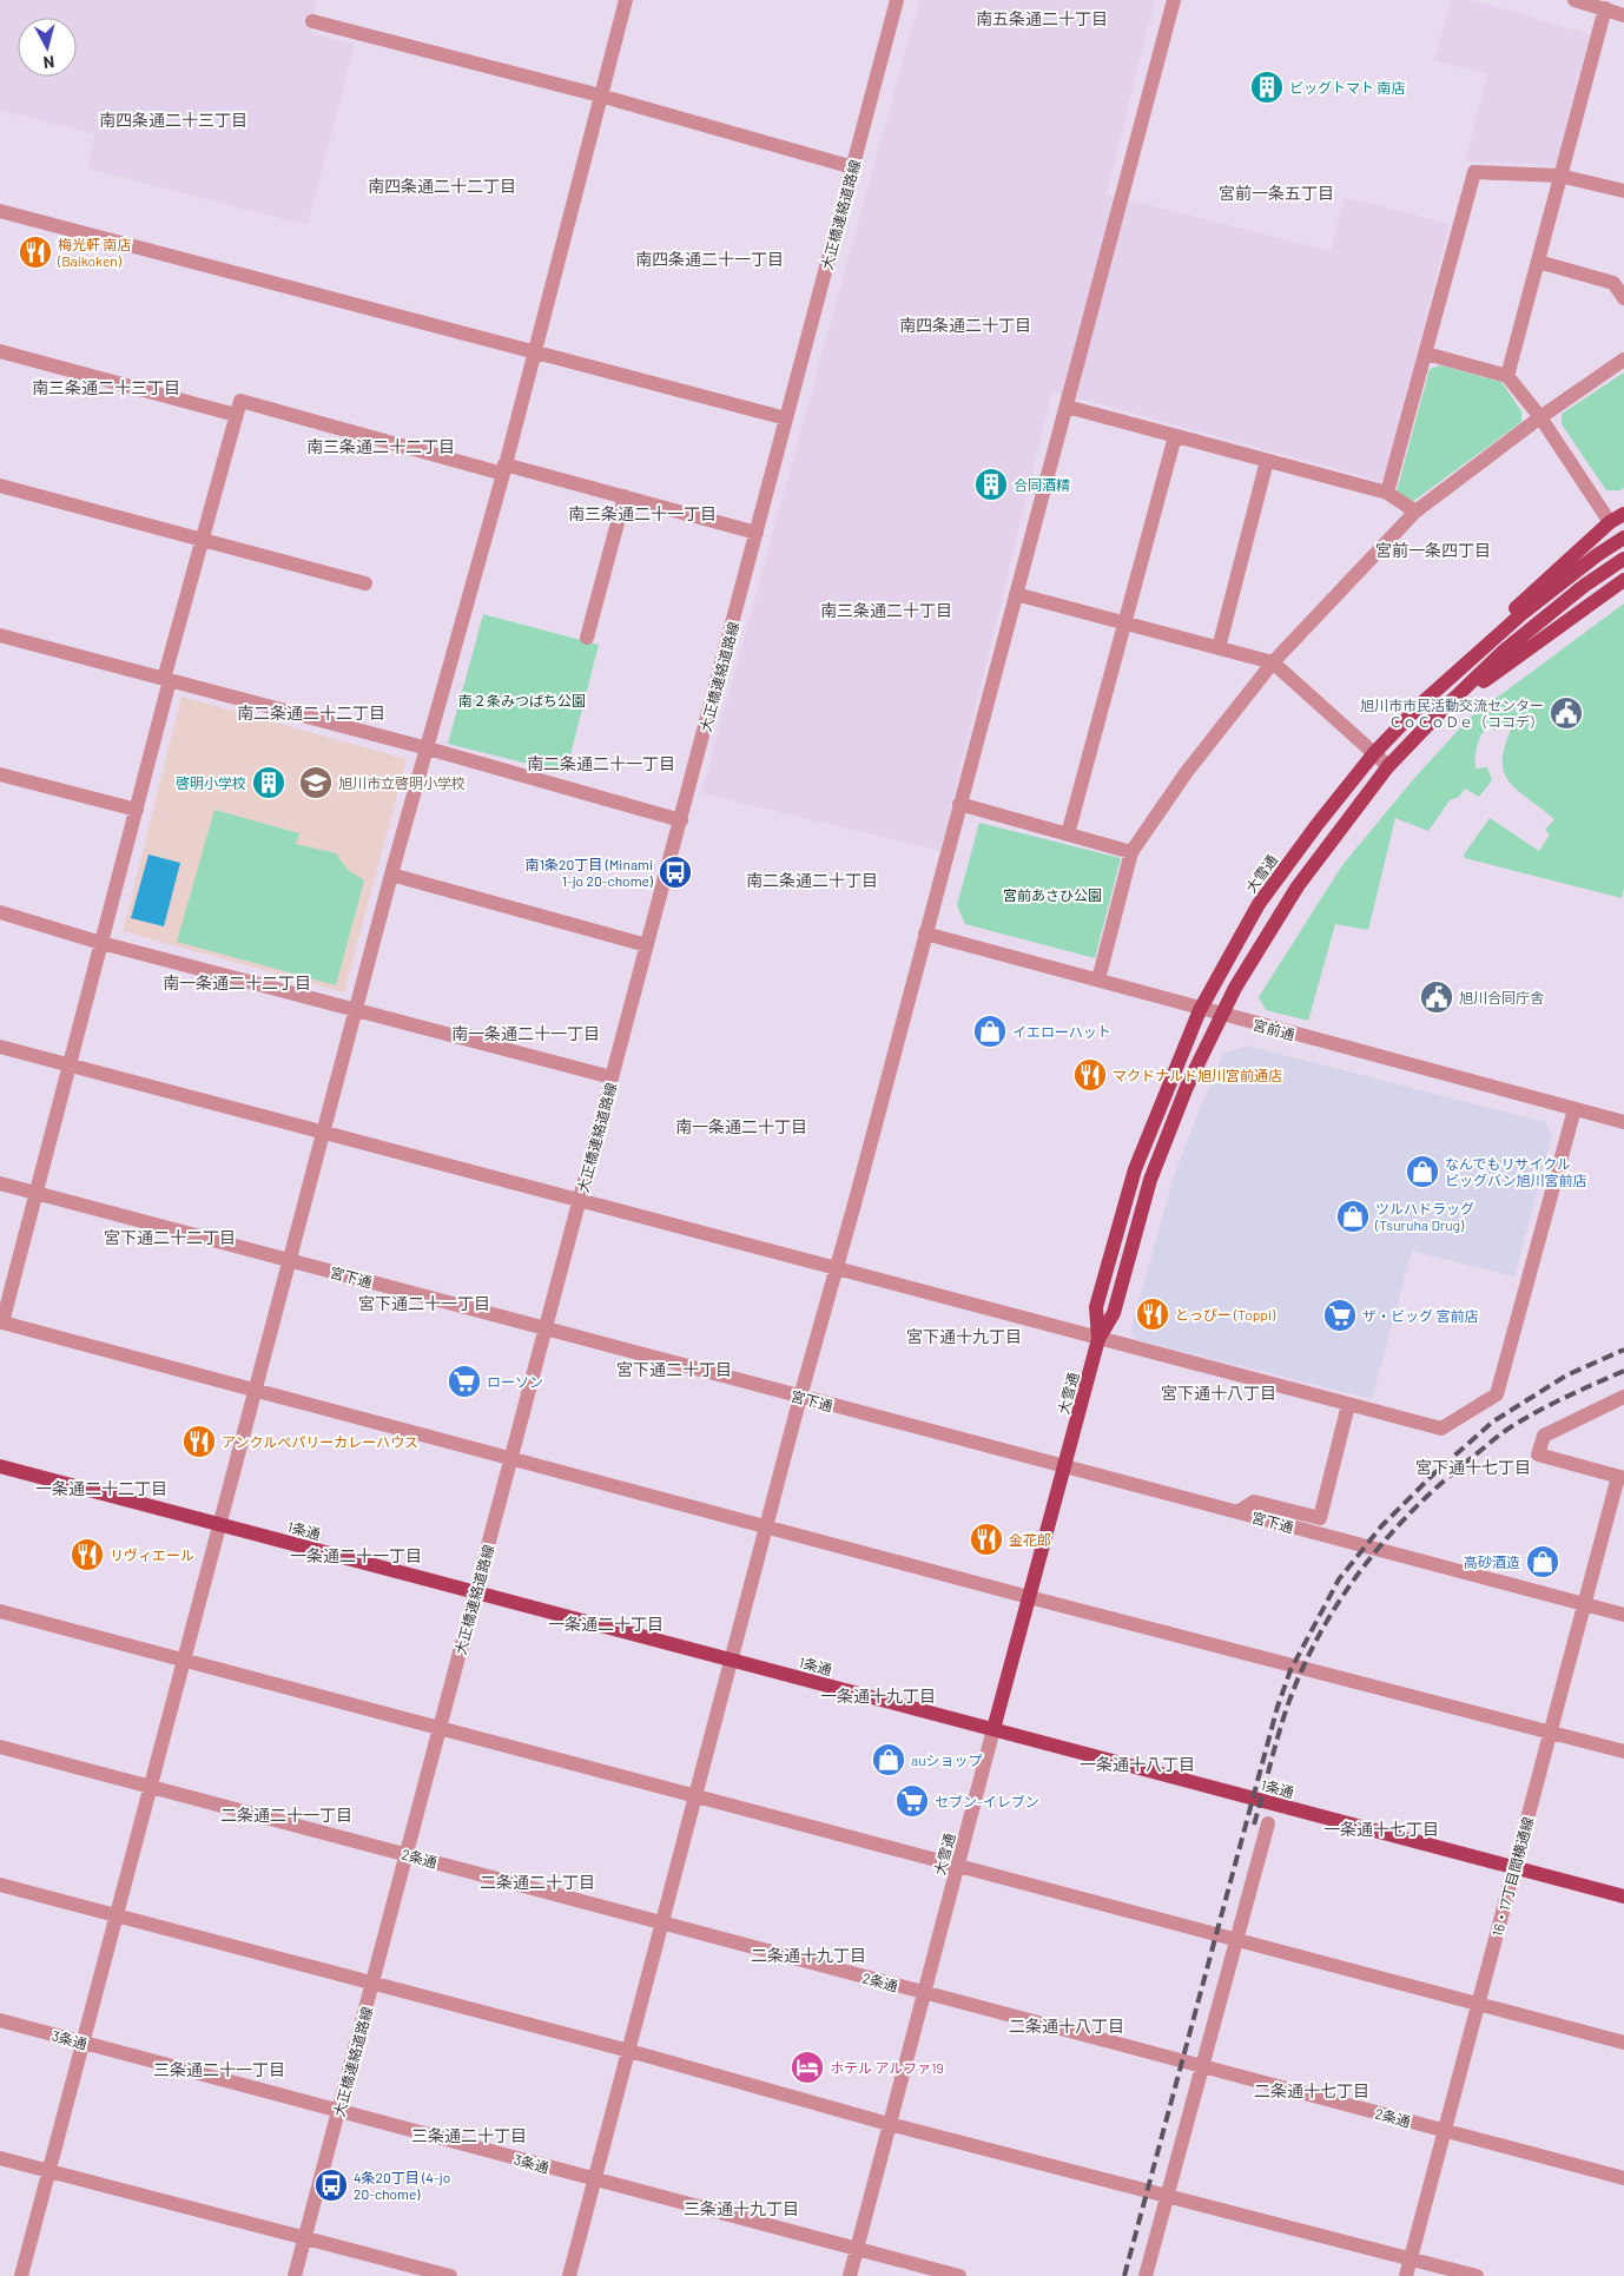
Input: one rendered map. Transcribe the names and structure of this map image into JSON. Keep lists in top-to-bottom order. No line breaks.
{"streets":{"main road":["大雪通","1条通"],"street":["大正橋連絡道路線","宮前通","宮下通","2条通","16・17丁目間横通線","3条通"]},"crossings":[["大正橋連絡道路線","宮下通"],["大正橋連絡道路線","1条通"],["大正橋連絡道路線","2条通"],["大正橋連絡道路線","3条通"],["大雪通","宮前通"],["大雪通","宮下通"],["大雪通","1条通"],["大雪通","2条通"],["大雪通","3条通"],["宮下通","16・17丁目間横通線"],["1条通","16・17丁目間横通線"],["2条通","16・17丁目間横通線"]],"districts":["南五条通二十丁目","南四条通二十三丁目","南四条通二十二丁目","宮前一条五丁目","南四条通二十一丁目","南四条通二十丁目","南三条通二十三丁目","南三条通二十二丁目","南三条通二十一丁目","宮前一条四丁目","南三条通二十丁目","南二条通二十二丁目","南二条通二十一丁目","南二条通二十丁目","南一条通二十二丁目","南一条通二十一丁目","南一条通二十丁目","宮下通二十二丁目","宮下通二十一丁目","宮下通十九丁目","宮下通二十丁目","宮下通十八丁目","宮下通十七丁目","一条通二十二丁目","一条通二十一丁目","一条通二十丁目","一条通十九丁目","一条通十八丁目","二条通二十一丁目","一条通十七丁目","二条通二十丁目","二条通十九丁目","二条通十八丁目","三条通二十一丁目","二条通十七丁目","三条通二十丁目","三条通十九丁目"],"parks":["南２条みつばち公園","宮前あさひ公園"],"places":{"building":["ビッグトマト 南店","合同酒精","啓明小学校"],"restaurant":["梅光軒 南店 (Baikoken)","マクドナルド旭川宮前通店","とっぴー (Toppi)","アンクルぺパリーカレーハウス","金花郎","リヴィエール"],"public building":["旭川市市民活動交流センター ＣｏＣｏＤｅ（ココデ）","旭川合同庁舎"],"school or university":["旭川市立啓明小学校"],"bus stop":["南1条20丁目 (Minami 1-jo 20-chome)","4条20丁目 (4-jo 20-chome)"],"shop":["イエローハット","なんでもリサイクル ビッグバン旭川宮前店","ツルハドラッグ (Tsuruha Drug)","高砂酒造","auショップ"],"supermarket":["ザ・ビッグ 宮前店","ローソン","セブン-イレブン"],"hotel":["ホテル アルファ19"]},"north":"bottom"}
